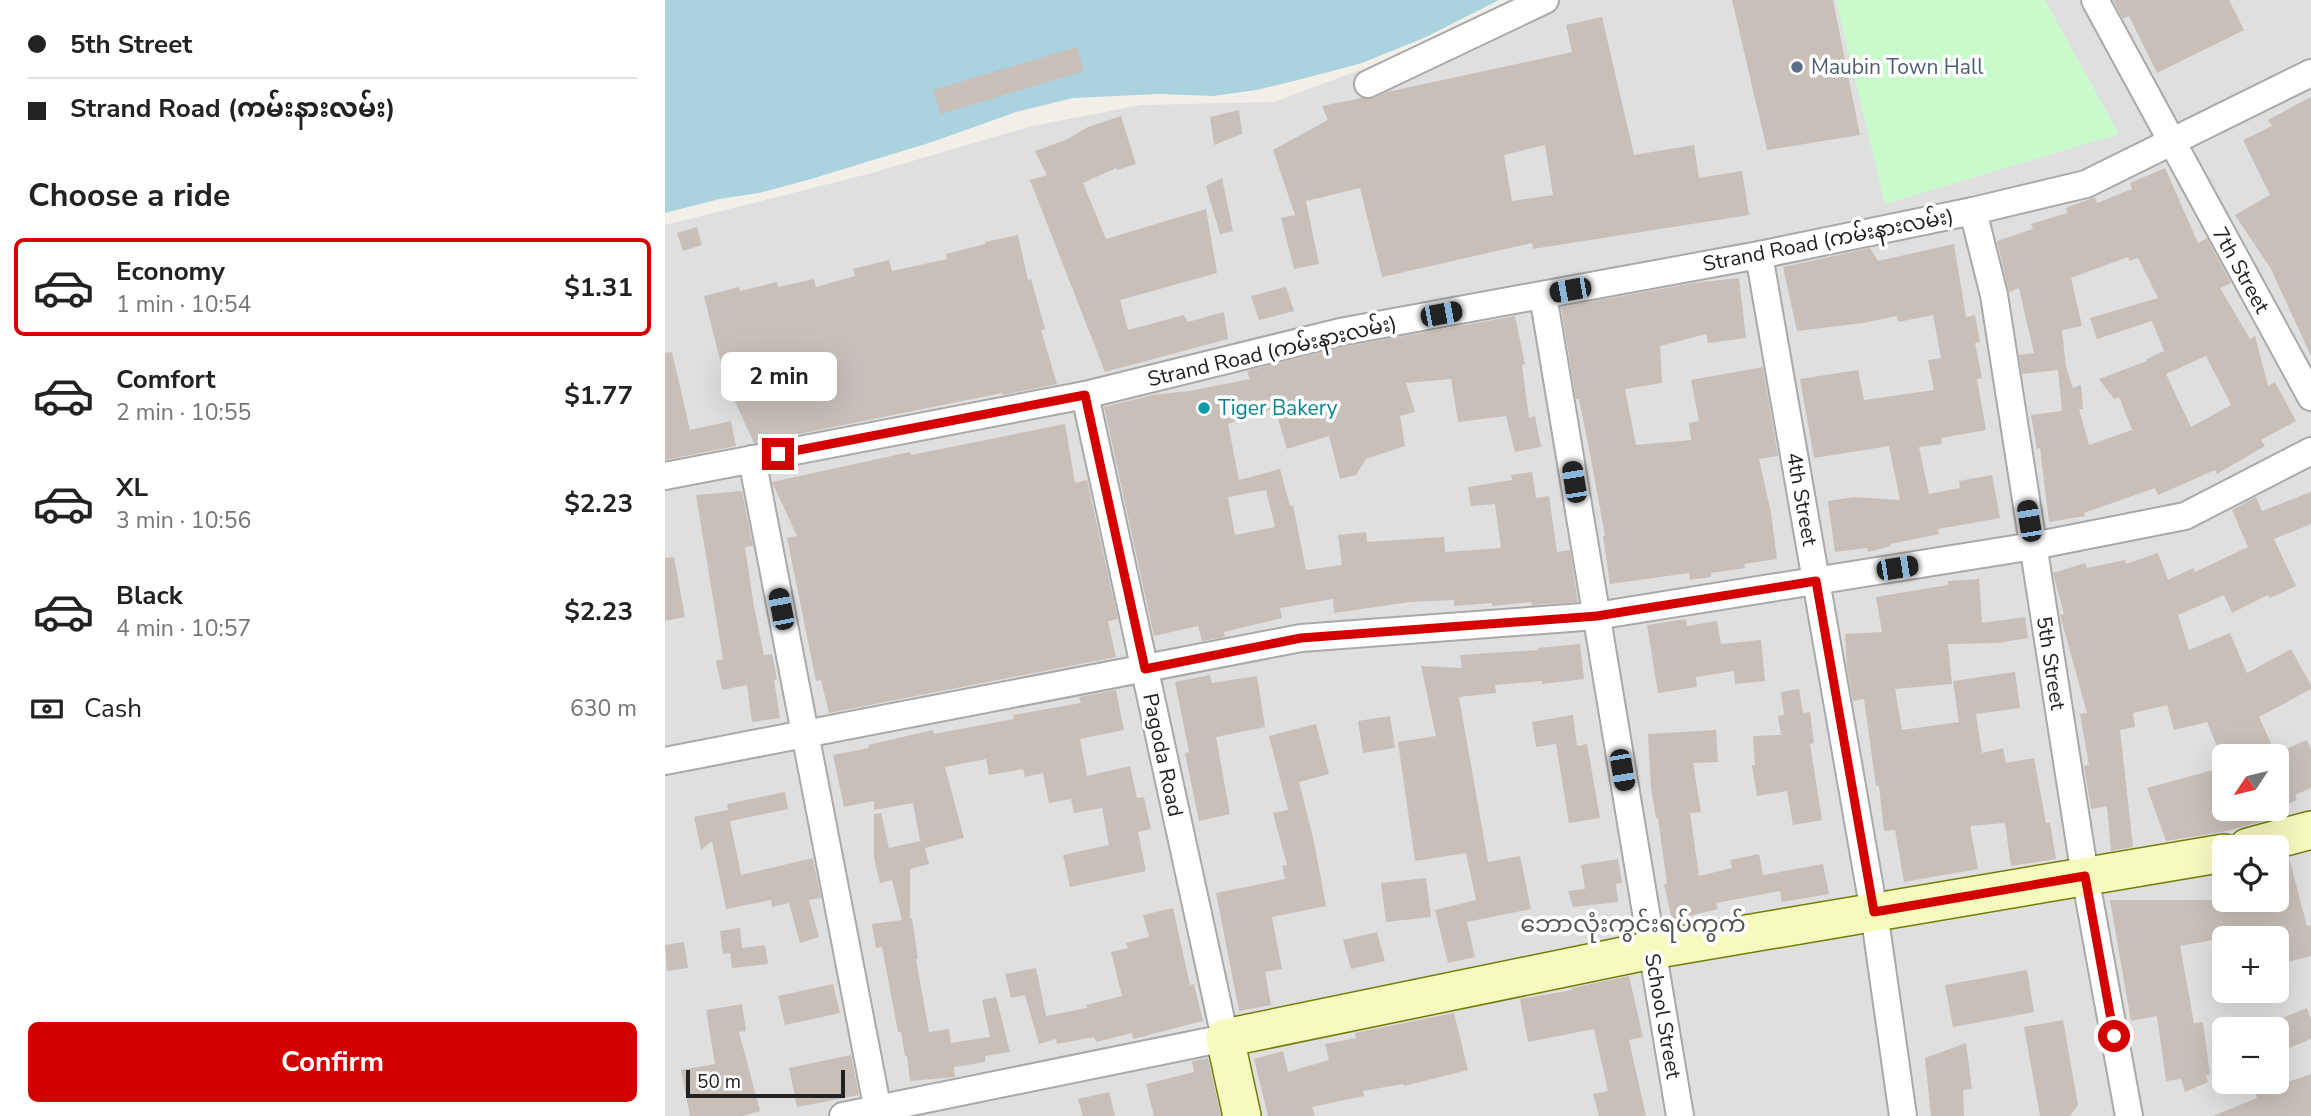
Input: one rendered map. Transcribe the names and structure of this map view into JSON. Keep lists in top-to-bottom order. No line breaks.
{"streets":{"main road":["Pagoda Road"],"street":["Strand Road (ကမ်းနားလမ်း)","7th Street","4th Street","5th Street","School Street"]},"crossings":[["Strand Road (ကမ်းနားလမ်း)","7th Street"],["Strand Road (ကမ်းနားလမ်း)","4th Street"],["Strand Road (ကမ်းနားလမ်း)","5th Street"],["Strand Road (ကမ်းနားလမ်း)","Pagoda Road"],["Strand Road (ကမ်းနားလမ်း)","School Street"]],"districts":["ဘောလုံးကွင်းရပ်ကွက်"],"places":["Maubin Town Hall","Tiger Bakery"],"scale_bar":"50 m","north":"bottom left","page":{"banner":["5th Street","Strand Road (ကမ်းနားလမ်း)"],"heading":"Choose a ride","list":[{"name":"Economy","note":"1 min · 10:54","value":"$1.31"},{"name":"Comfort","note":"2 min · 10:55","value":"$1.77"},{"name":"XL","note":"3 min · 10:56","value":"$2.23"},{"name":"Black","note":"4 min · 10:57","value":"$2.23"}],"bubble":"2 min","pay":["Cash","630 m"],"map_buttons":["+","−"],"buttons":"Confirm","scale":"50 m"}}
